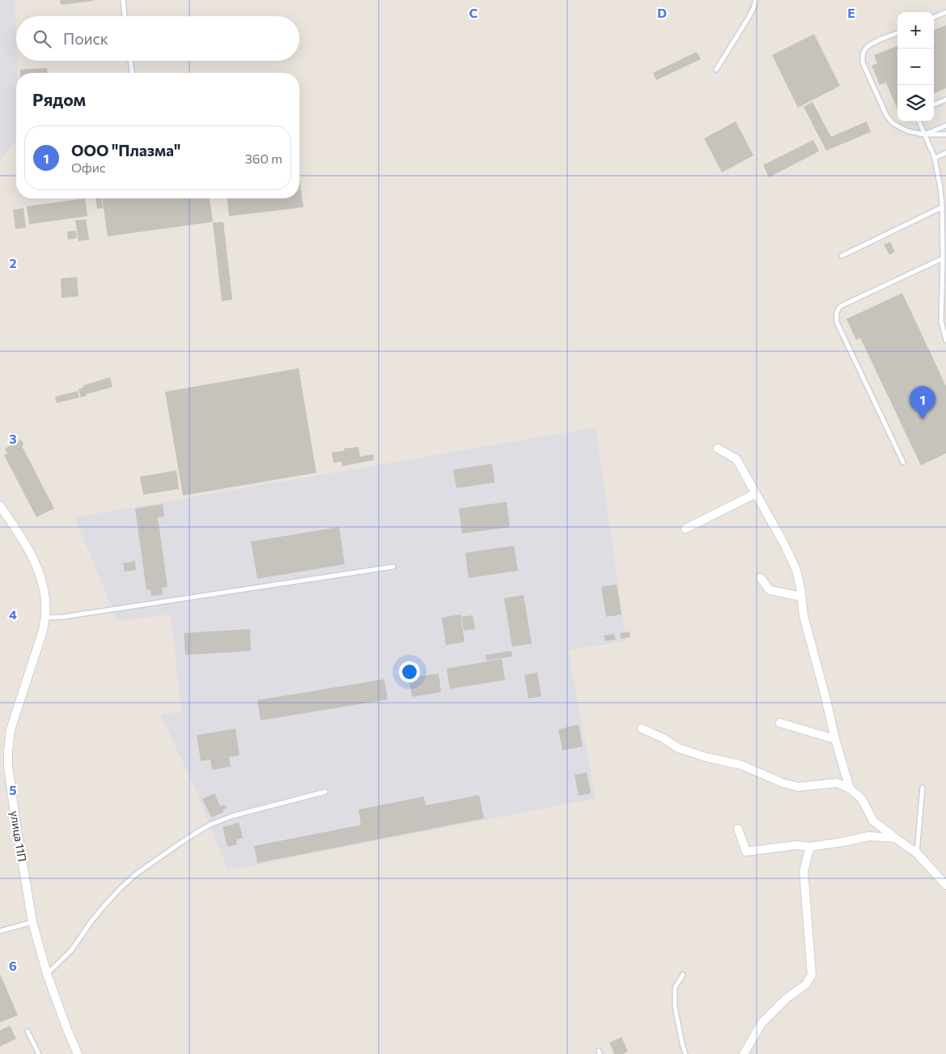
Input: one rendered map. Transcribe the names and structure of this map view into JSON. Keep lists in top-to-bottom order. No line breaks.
{"streets":{"street":["улица 11П"]},"page":{"map_buttons":["+","−"],"search":"Поиск","heading":"Рядом","list":[{"mark":"1","name":"ООО \"Плазма\"","note":"Офис","value":"360 m"}],"pins":"1"},"grid":{"columns":["C","D","E"],"rows":["2","3","4","5","6"]}}
